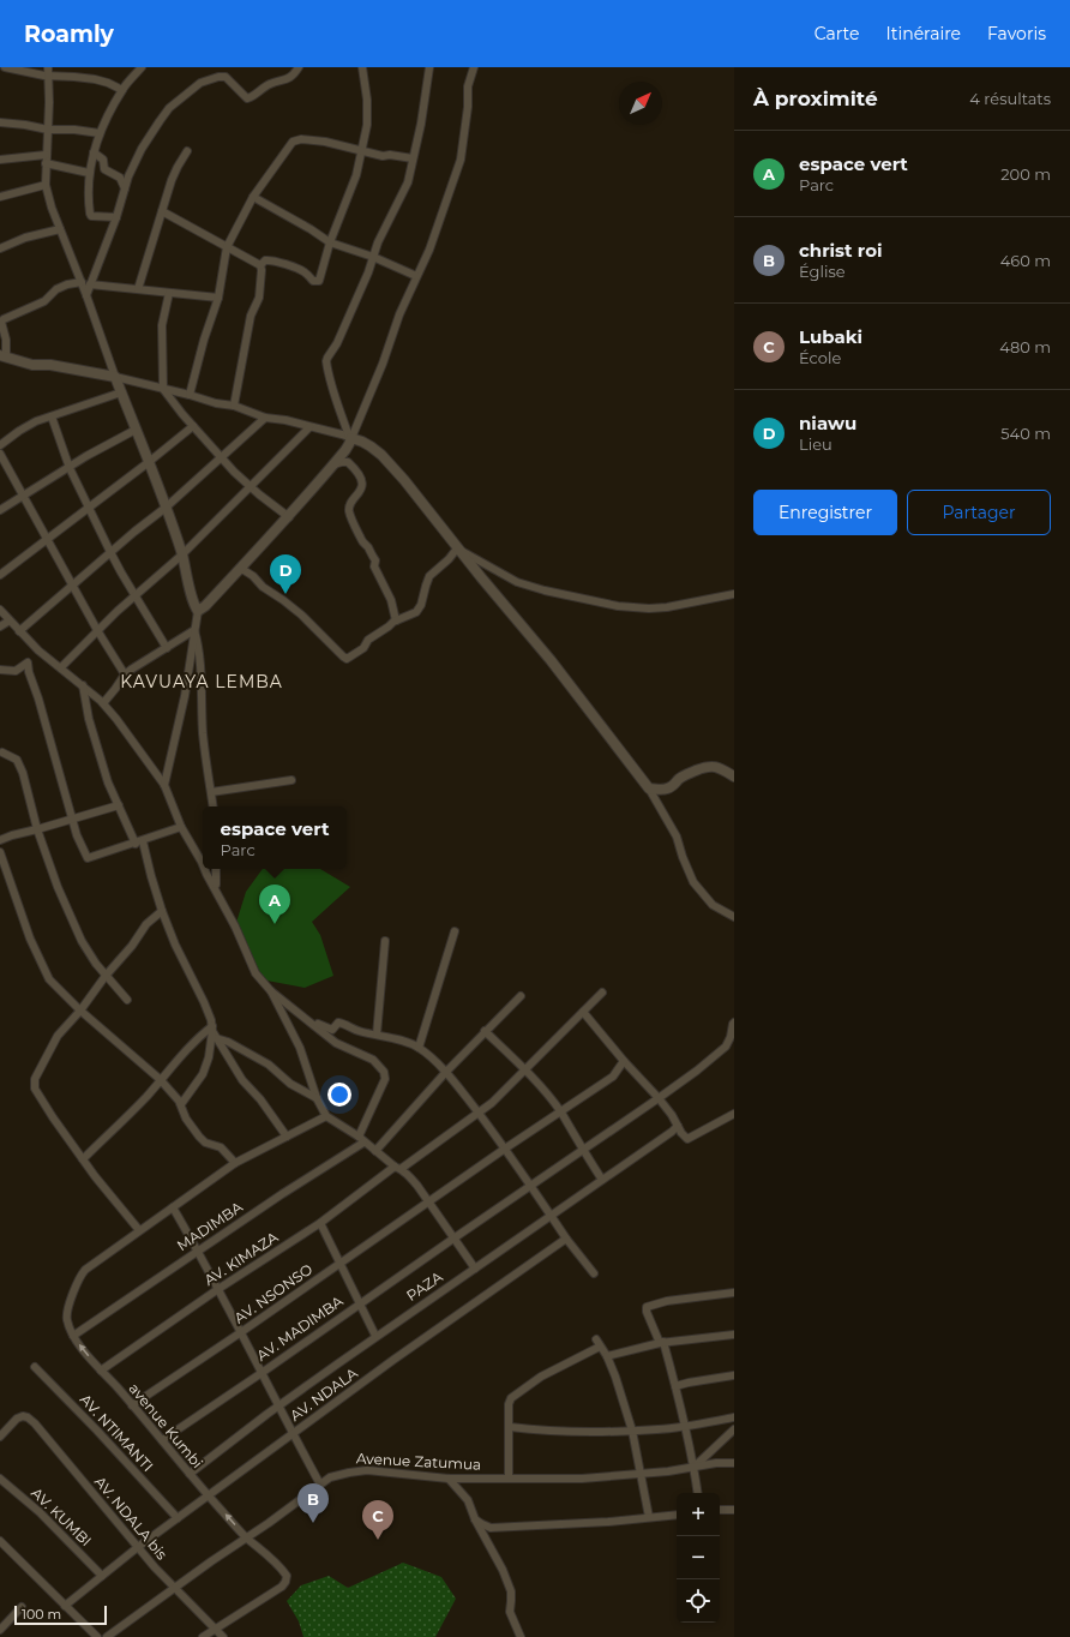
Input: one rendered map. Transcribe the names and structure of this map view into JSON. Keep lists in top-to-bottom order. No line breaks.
{"streets":{"street":["MADIMBA","AV. KIMAZA","PAZA","AV. NSONSO","AV. MADIMBA","AV. NDALA","avenue Kumbi","AV. NTIMANTI","Avenue Zatumua","AV. KUMBI","AV. NDALA bis"]},"crossings":[["MADIMBA","avenue Kumbi"],["AV. KIMAZA","avenue Kumbi"],["PAZA","avenue Kumbi"],["AV. NSONSO","avenue Kumbi"],["AV. MADIMBA","avenue Kumbi"],["AV. NDALA","avenue Kumbi"],["AV. NDALA","AV. NTIMANTI"],["AV. NDALA","AV. KUMBI"],["AV. NDALA","AV. NDALA bis"],["avenue Kumbi","Avenue Zatumua"],["avenue Kumbi","AV. NDALA bis"],["Avenue Zatumua","AV. NDALA bis"]],"districts":["KAVUAYA LEMBA"],"scale_bar":"100 m","north":"top right","page":{"header":"Roamly","nav":["Carte","Itinéraire","Favoris"],"heading":["À proximité","4 résultats"],"list":[{"mark":"A","name":"espace vert","note":"Parc","value":"200 m"},{"mark":"B","name":"christ roi","note":"Église","value":"460 m"},{"mark":"C","name":"Lubaki","note":"École","value":"480 m"},{"mark":"D","name":"niawu","note":"Lieu","value":"540 m"}],"buttons":["Enregistrer","Partager"],"pins":["D","A","B","C"],"popup":["espace vert","Parc"],"map_buttons":["+","−"],"scale":"100 m"}}
